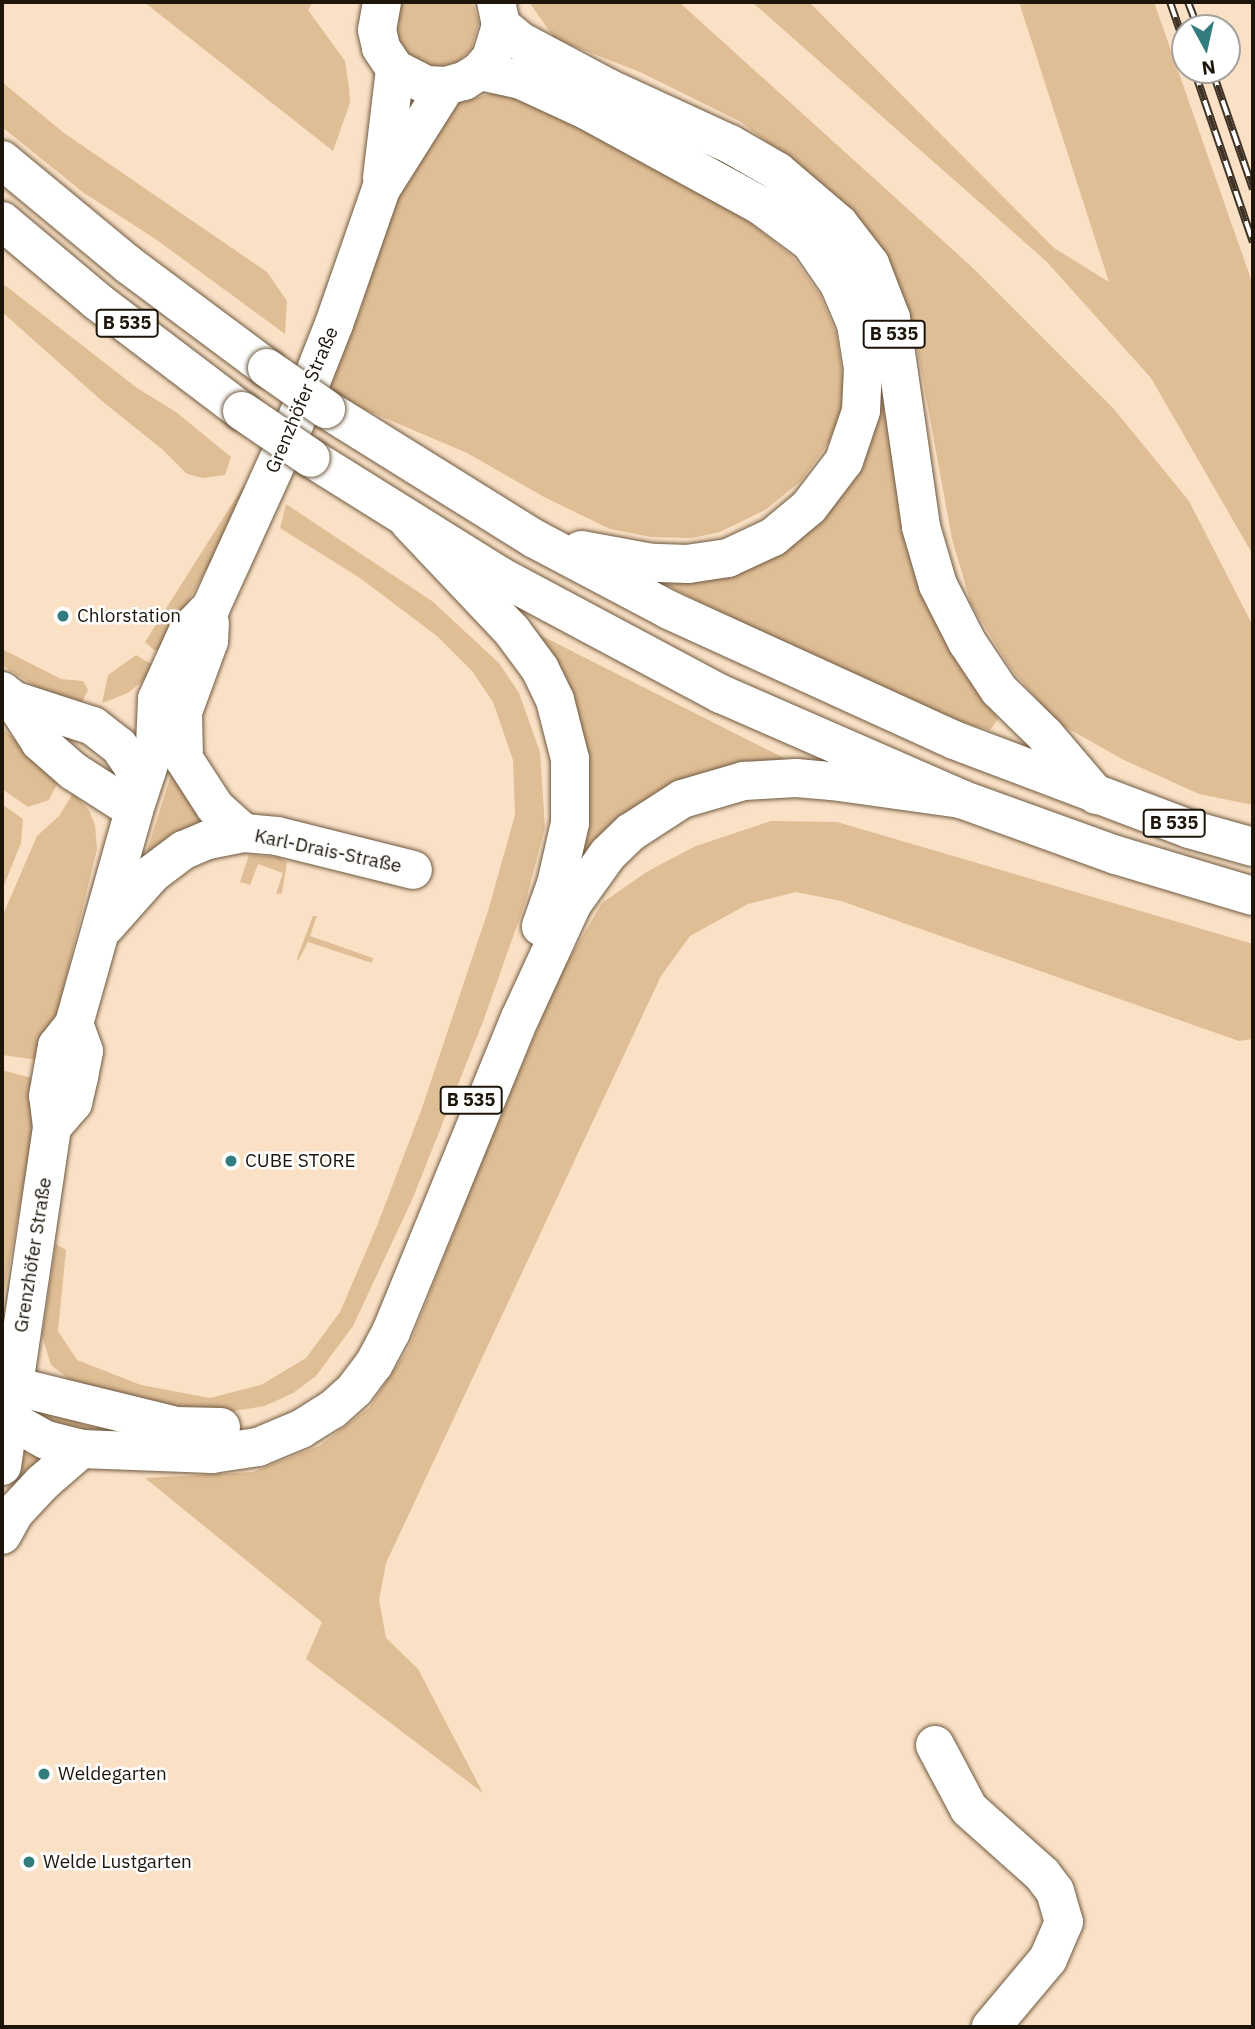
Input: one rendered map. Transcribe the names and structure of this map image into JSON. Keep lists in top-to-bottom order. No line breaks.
{"streets":{"main road":["B 535","Grenzhöfer Straße","Karl-Drais-Straße"]},"crossings":[["B 535","Grenzhöfer Straße"],["Grenzhöfer Straße","Karl-Drais-Straße"]],"places":["Chlorstation","CUBE STORE","Weldegarten","Welde Lustgarten"],"north":"bottom"}
